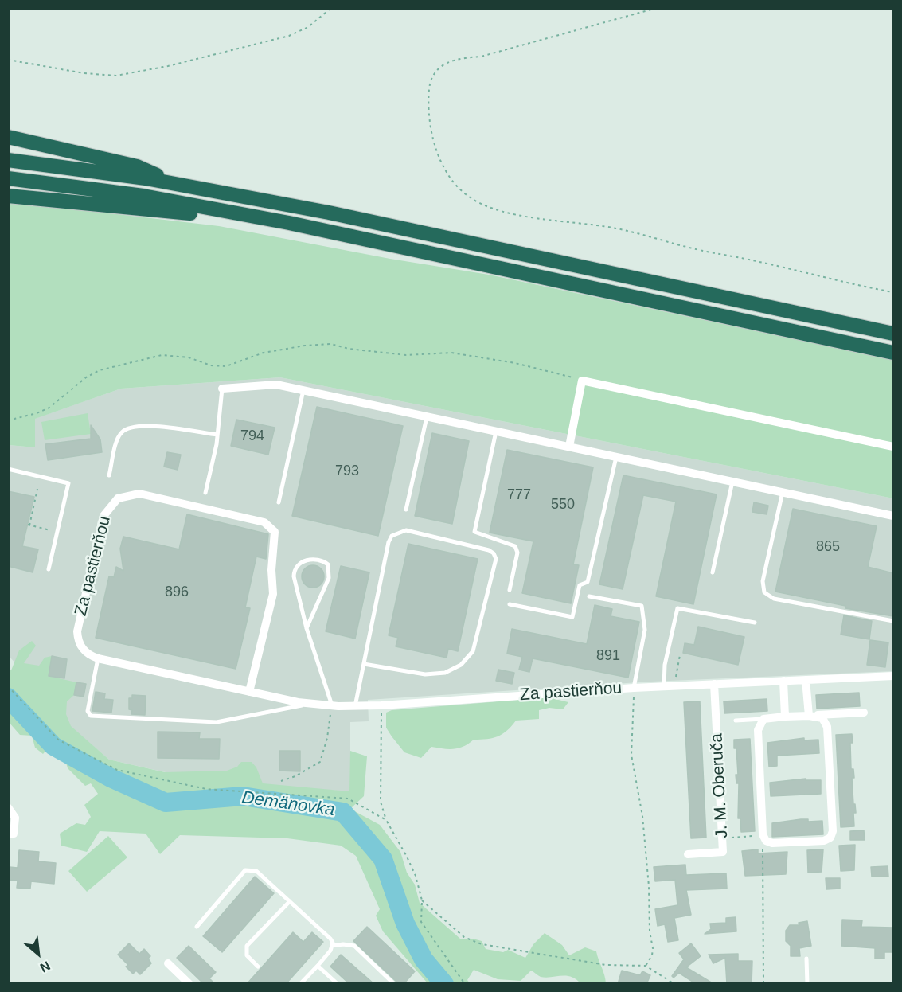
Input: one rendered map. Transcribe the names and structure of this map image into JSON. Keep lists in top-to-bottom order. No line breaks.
{"streets":{"street":["Za pastierňou","J. M. Oberuča"]},"crossings":[["Za pastierňou","J. M. Oberuča"]],"water":["Demänovka"],"house_numbers":["794","793","777","550","865","896","891"],"north":"bottom right"}
